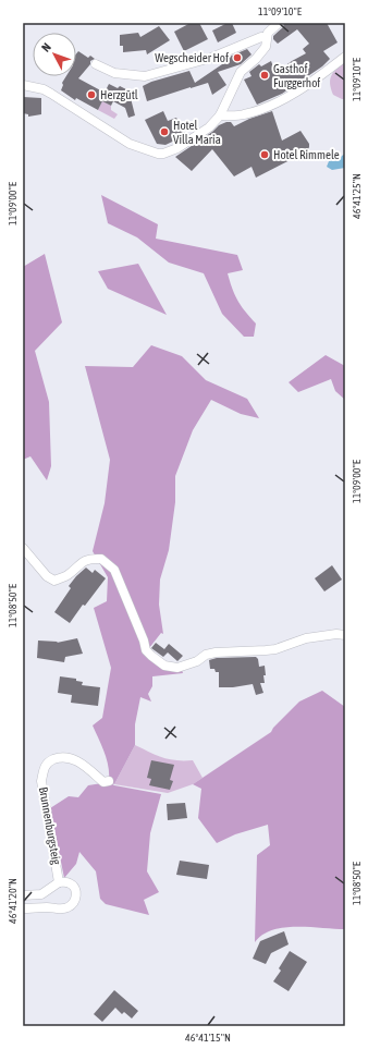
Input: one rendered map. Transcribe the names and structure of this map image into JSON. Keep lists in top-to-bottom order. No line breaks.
{"streets":{"street":["Brunnenburgsteig"]},"places":["Wegscheider Hof","Gasthof Furggerhof","Herzgütl","Hotel Villa Maria","Hotel Rimmele"],"north":"top left","coordinates":["11°09'10\"E","46°41'25\"N","11°09'00\"E","11°08'50\"E","46°41'20\"N","46°41'15\"N"]}
